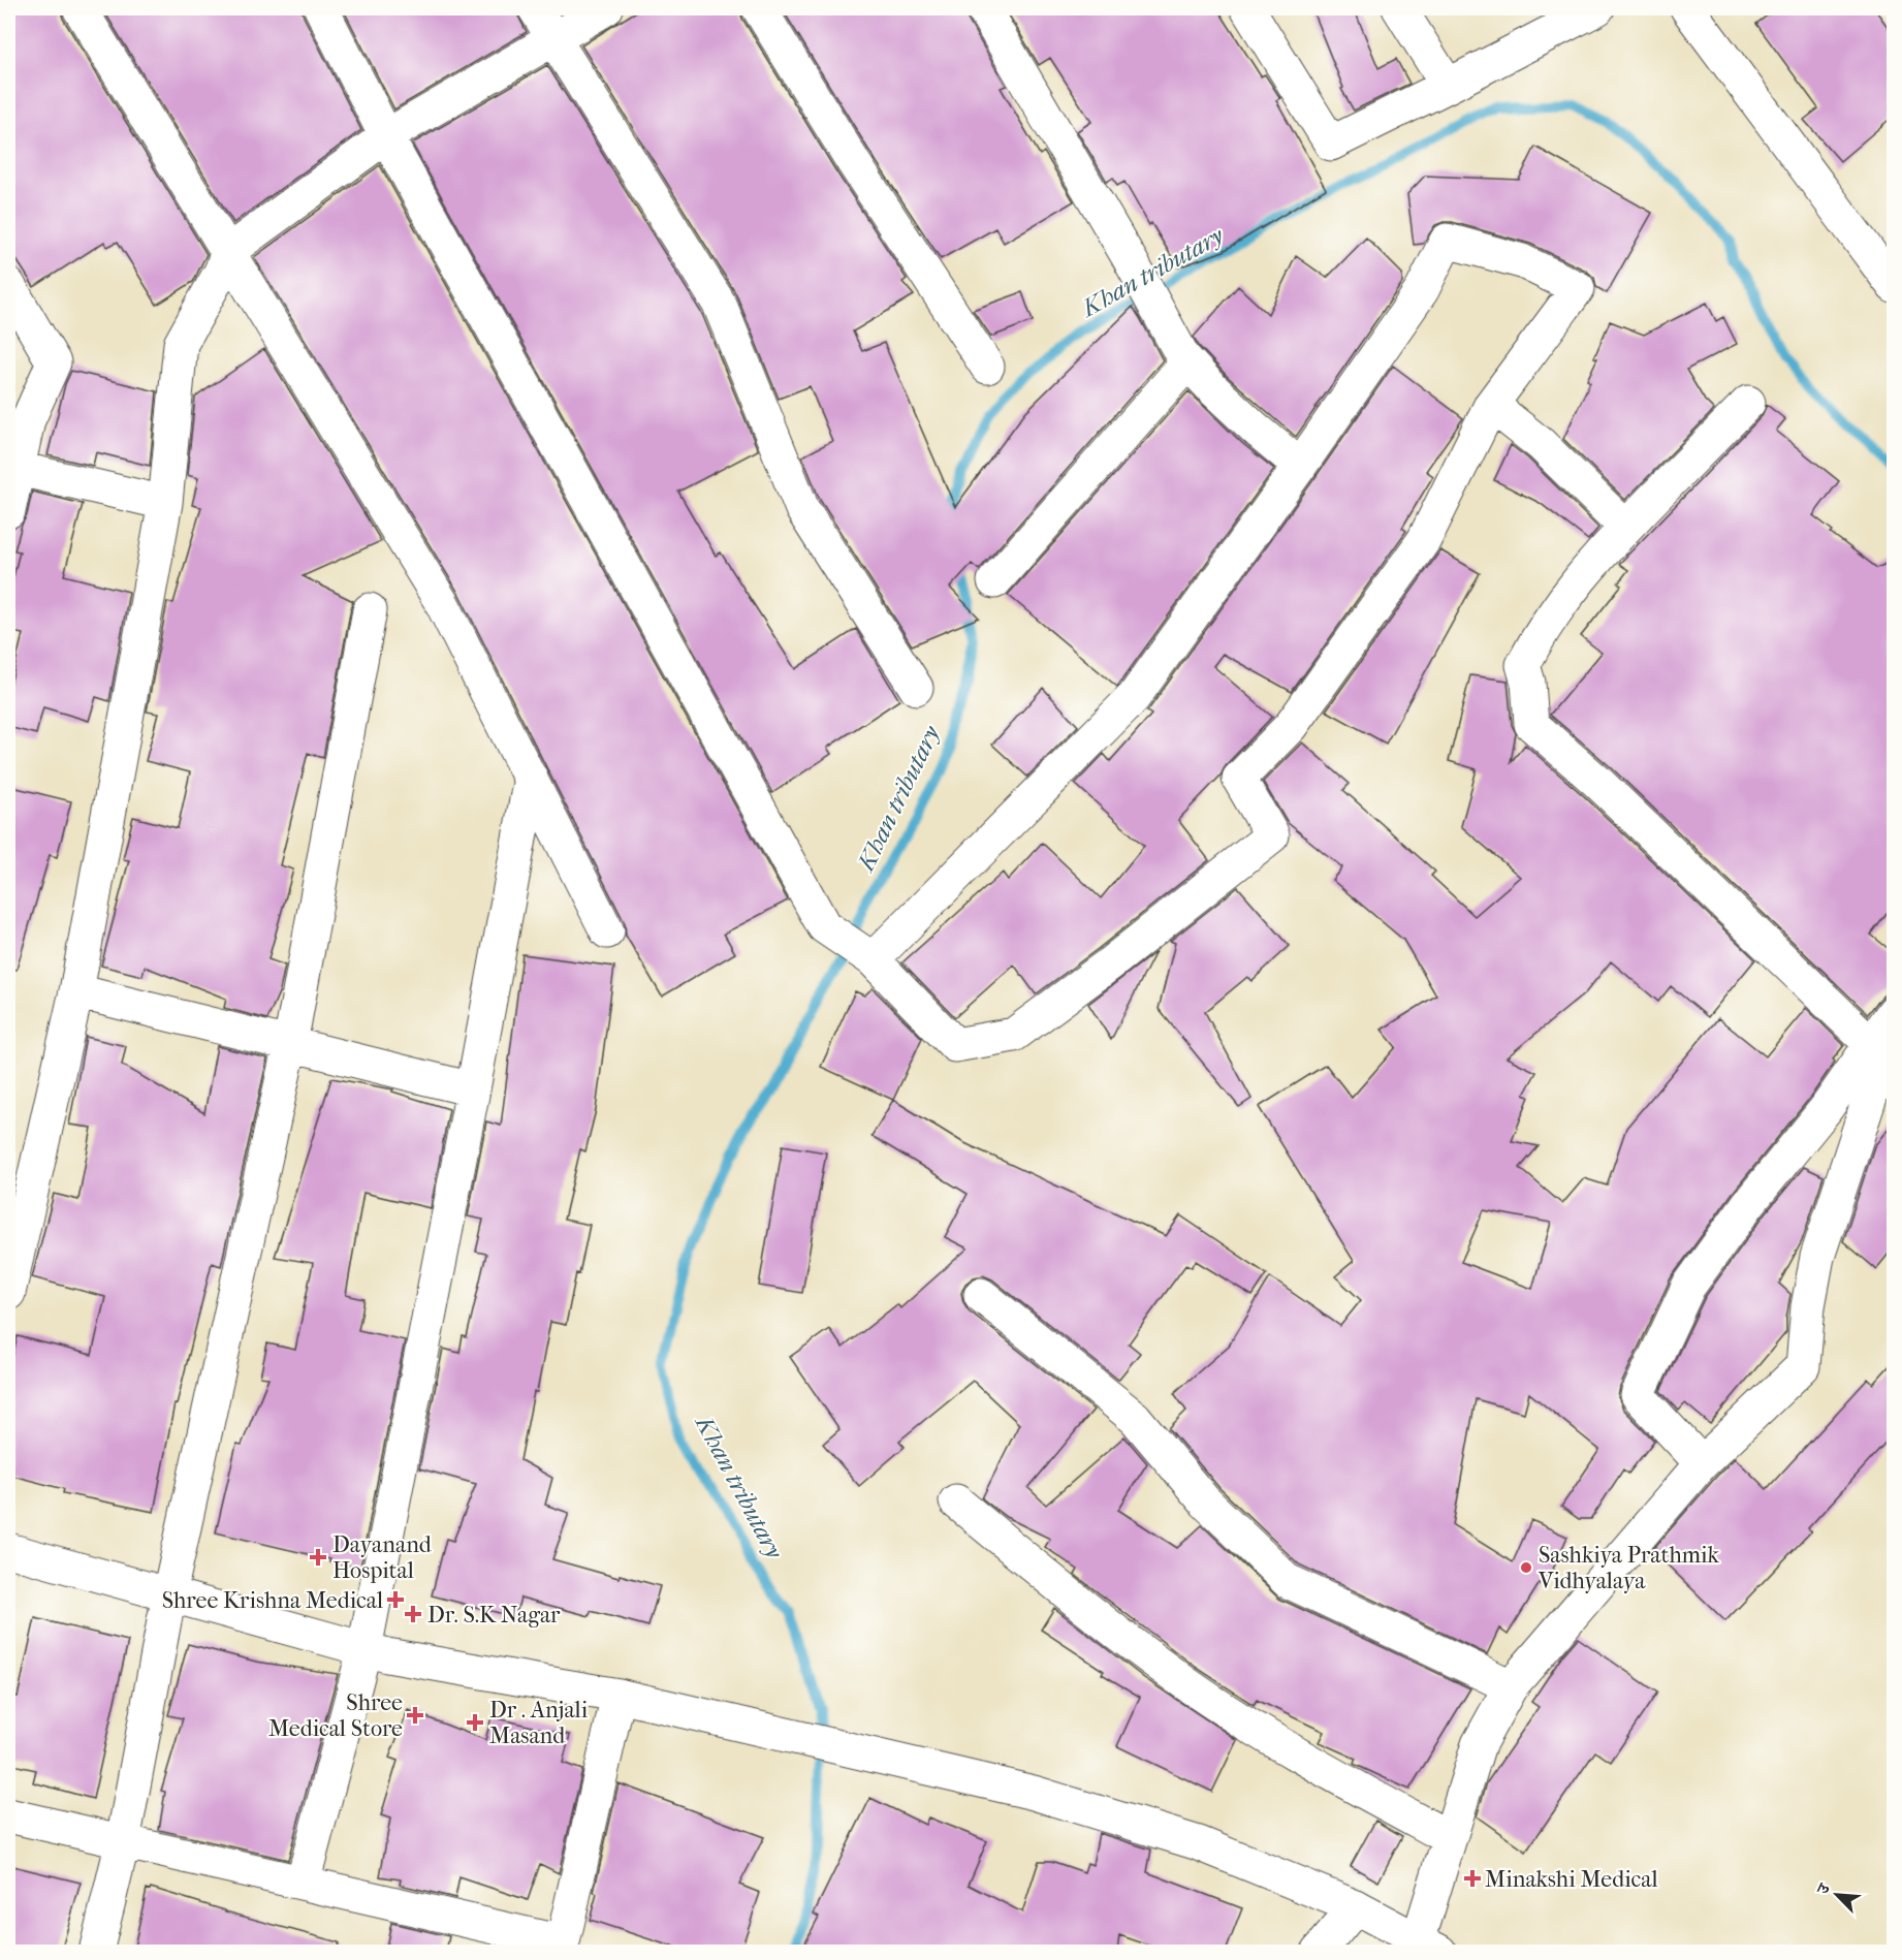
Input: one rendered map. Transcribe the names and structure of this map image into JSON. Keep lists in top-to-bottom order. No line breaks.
{"water":["Khan tributary"],"places":{"health":["Dayanand Hospital","Shree Krishna Medical","Dr. S.K Nagar","Shree Medical Store","Dr . Anjali Masand","Minakshi Medical"],"other":["Sashkiya Prathmik Vidhyalaya"]},"north":"top left"}
